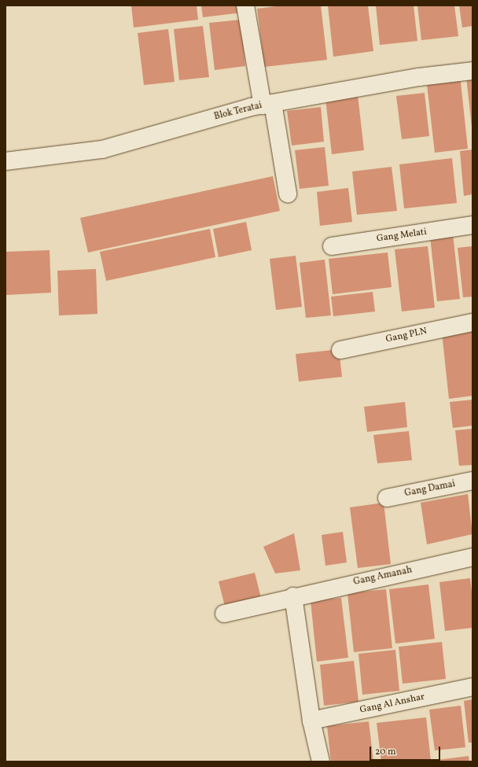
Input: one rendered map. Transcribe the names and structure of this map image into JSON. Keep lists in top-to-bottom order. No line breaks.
{"streets":{"street":["Blok Teratai","Gang Melati","Gang PLN","Gang Damai","Gang Amanah","Gang Al Anshar"]},"scale_bar":"20 m"}
